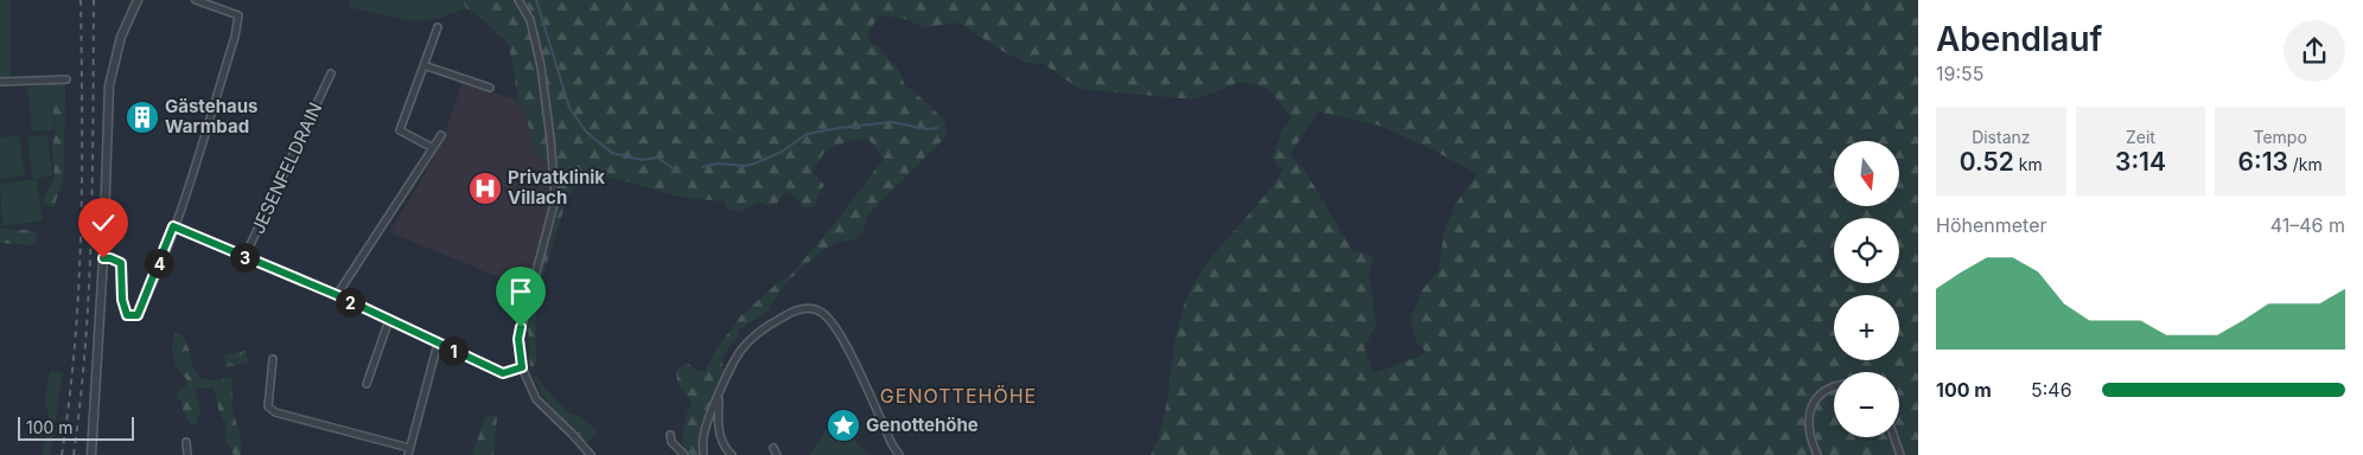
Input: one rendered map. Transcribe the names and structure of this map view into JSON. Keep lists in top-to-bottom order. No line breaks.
{"streets":{"street":["JESENFELDRAIN"]},"districts":["GENOTTEHÖHE"],"places":{"building":["Gästehaus Warmbad"],"hospital":["Privatklinik Villach"],"place":["Genottehöhe"]},"scale_bar":"100 m","north":"bottom","page":{"heading":["Abendlauf","19:55"],"stats":[["Distanz","0.52 km"],["Zeit","3:14"],["Tempo","6:13 /km"]],"map_buttons":["+","−"],"chart":["Höhenmeter","41–46 m"],"pins":["3","4","2","1"],"list":[{"name":"100 m","note":"5:46"}],"scale":"100 m"}}
